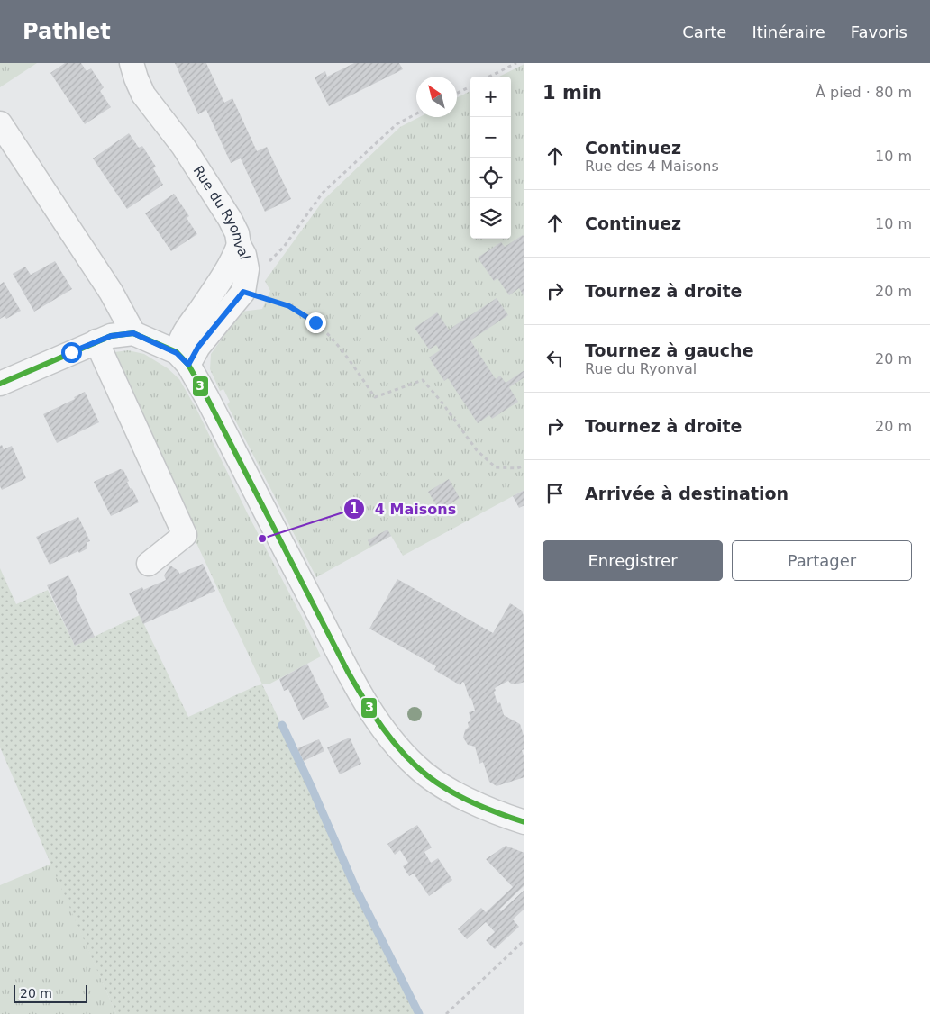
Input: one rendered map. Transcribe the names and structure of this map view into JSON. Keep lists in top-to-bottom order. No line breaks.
{"streets":{"street":["Rue du Ryonval"]},"places":["4 Maisons"],"lines":["transit line 3"],"scale_bar":"20 m","north":"top left","page":{"header":"Pathlet","nav":["Carte","Itinéraire","Favoris"],"heading":["1 min","À pied · 80 m"],"map_buttons":["+","−"],"list":[["Continuez","Rue des 4 Maisons","10 m"],["Continuez","10 m"],["Tournez à droite","20 m"],["Tournez à gauche","Rue du Ryonval","20 m"],["Tournez à droite","20 m"],"Arrivée à destination"],"buttons":["Enregistrer","Partager"],"scale":"20 m"}}
